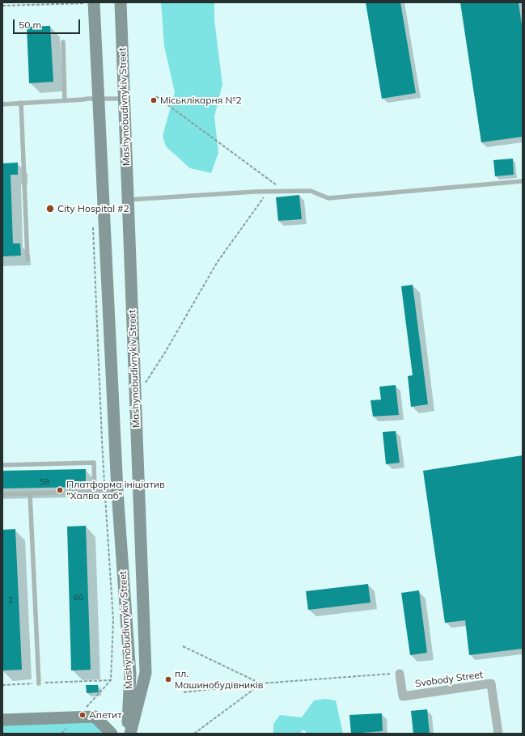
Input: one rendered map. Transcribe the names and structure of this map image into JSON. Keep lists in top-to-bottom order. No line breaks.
{"streets":{"street":["Mashynobudivnykiv Street","Svobody Street"]},"places":["Міськлікарня №2","City Hospital #2","Платформа ініціатив \"Халва хаб\"","пл. Машинобудівників","Апетит"],"house_numbers":["58","60","2"],"scale_bar":"50 m"}
